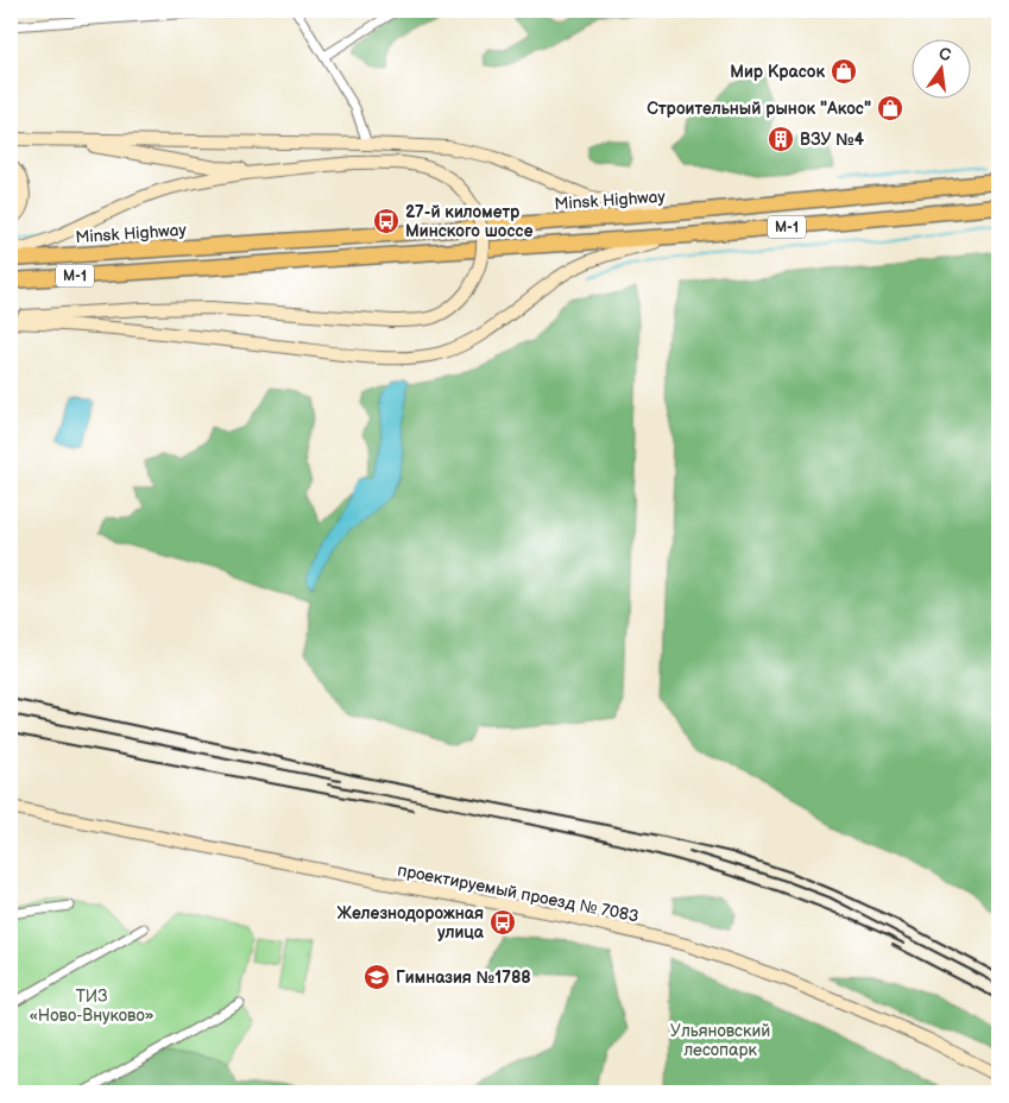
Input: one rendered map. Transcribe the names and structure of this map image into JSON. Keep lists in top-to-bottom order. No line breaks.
{"streets":{"highway":["Minsk Highway","М-1"],"main road":["проектируемый проезд № 7083"]},"parks":["ТИЗ «Ново-Внуково»","Ульяновский лесопарк"],"places":{"shop":["Мир Красок","Строительный рынок \"Акос\""],"building":["ВЗУ №4"],"bus stop":["27-й километр Минского шоссе","Железнодорожная улица"],"school or university":["Гимназия №1788"]},"north":"top"}
